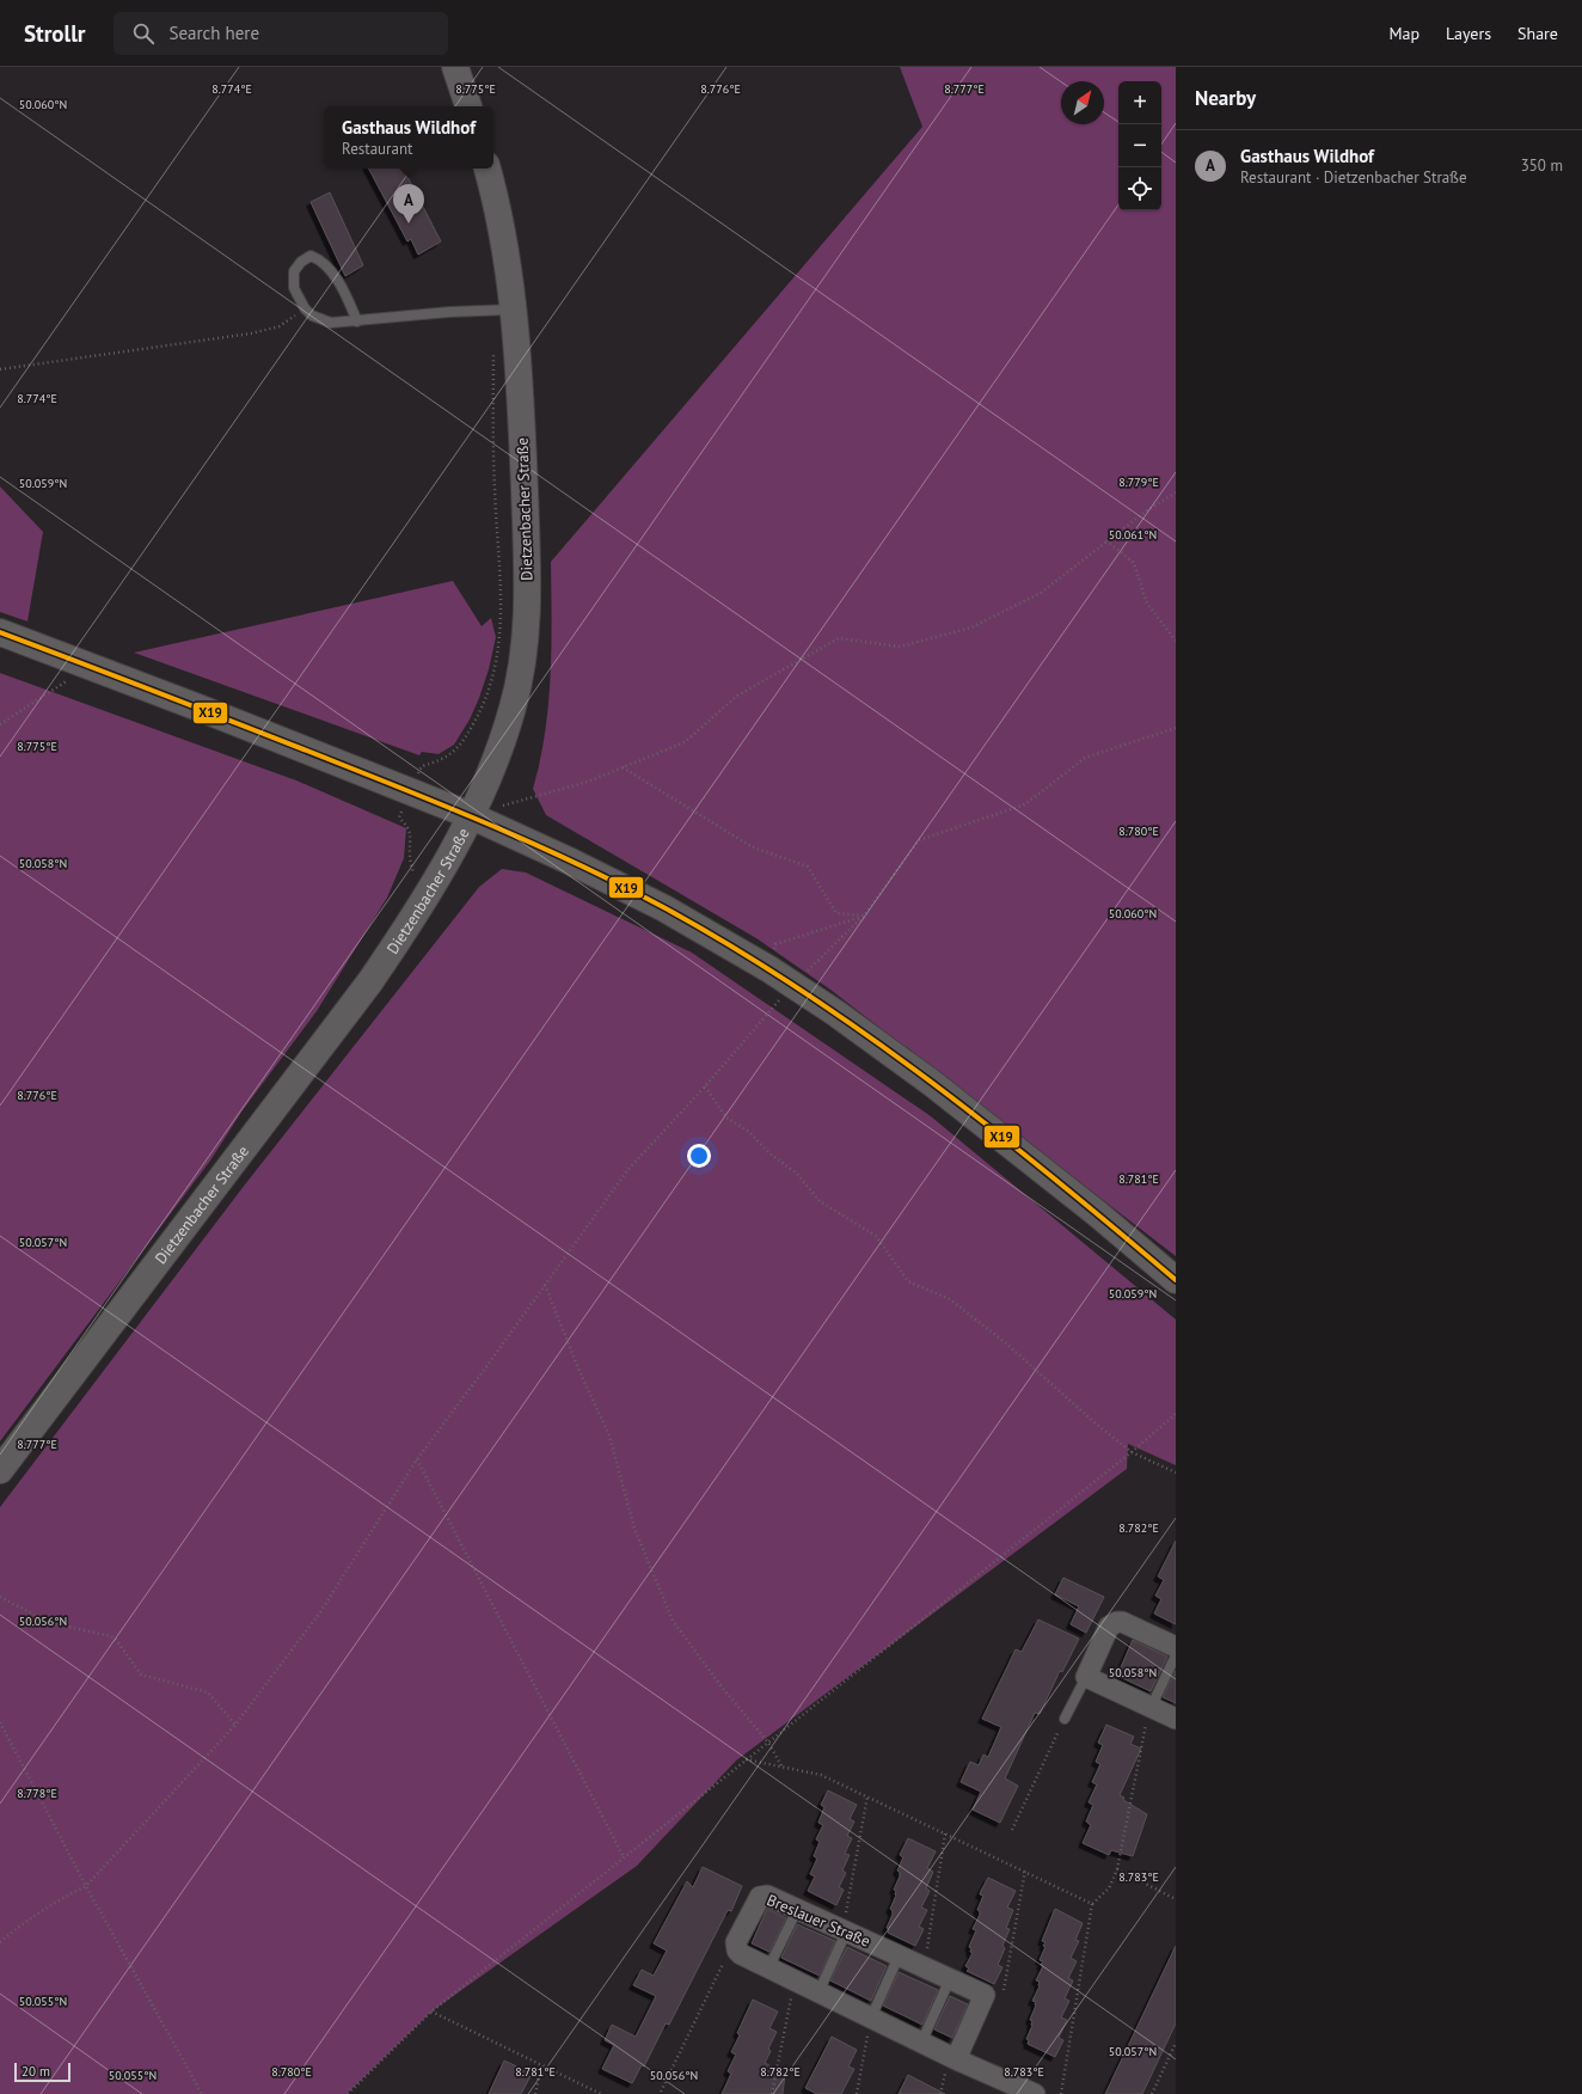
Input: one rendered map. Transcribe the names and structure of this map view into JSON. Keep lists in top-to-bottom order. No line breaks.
{"streets":{"main road":["Dietzenbacher Straße"],"street":["Breslauer Straße"]},"lines":["transit line X19"],"scale_bar":"20 m","north":"top right","page":{"header":"Strollr","search":"Search here","nav":["Map","Layers","Share"],"heading":"Nearby","map_buttons":["+","−"],"popup":["Gasthaus Wildhof","Restaurant"],"list":[{"mark":"A","name":"Gasthaus Wildhof","note":"Restaurant · Dietzenbacher Straße","value":"350 m"}],"pins":"A","scale":"20 m"},"coordinates":["8.774°E","8.775°E","8.776°E","8.777°E","50.060°N","8.779°E","50.059°N","50.061°N","8.780°E","50.058°N","8.781°E","50.057°N","8.782°E","50.056°N","8.778°E","8.783°E","50.055°N"]}
